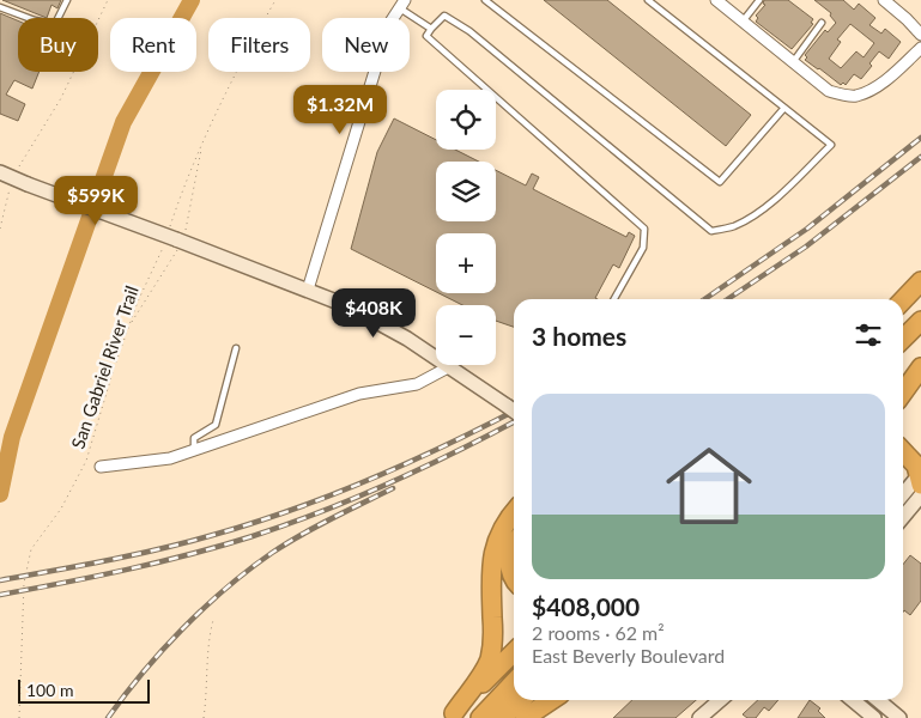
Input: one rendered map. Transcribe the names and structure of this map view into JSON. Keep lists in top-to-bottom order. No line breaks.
{"streets":{"path":["San Gabriel River Trail"]},"scale_bar":"100 m","page":{"chip":["Buy","Rent","Filters","New"],"price":["$1.32M","$599K","$408K"],"map_buttons":["+","−"],"heading":"3 homes","list":[{"name":"$408,000","note":"2 rooms · 62 m² · East Beverly Boulevard"}],"scale":"100 m"}}
